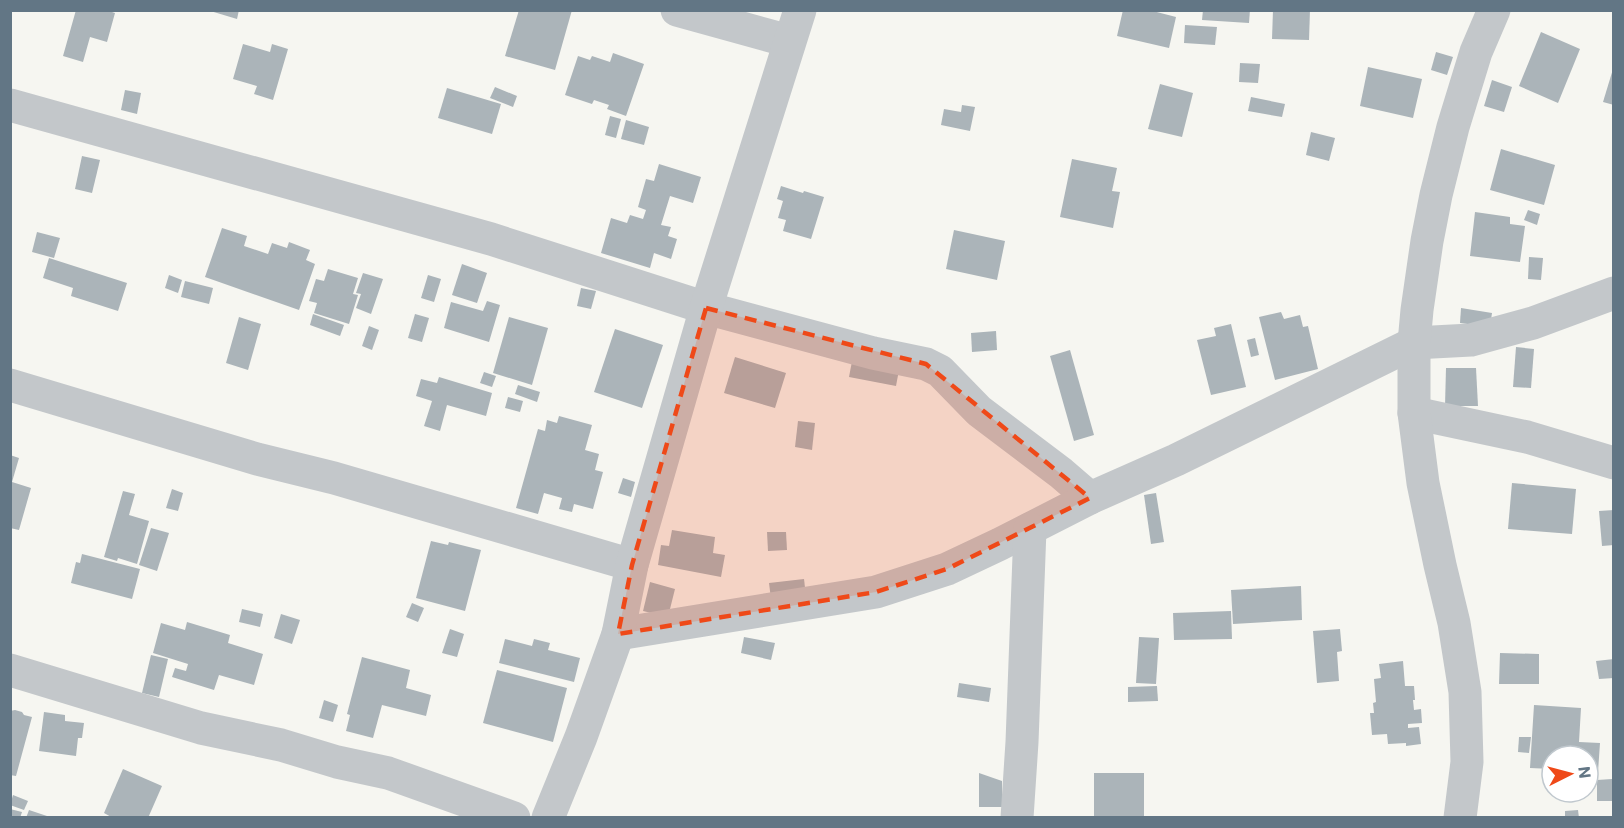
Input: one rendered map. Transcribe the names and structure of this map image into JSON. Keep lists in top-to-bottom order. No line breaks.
{"north":"right"}
